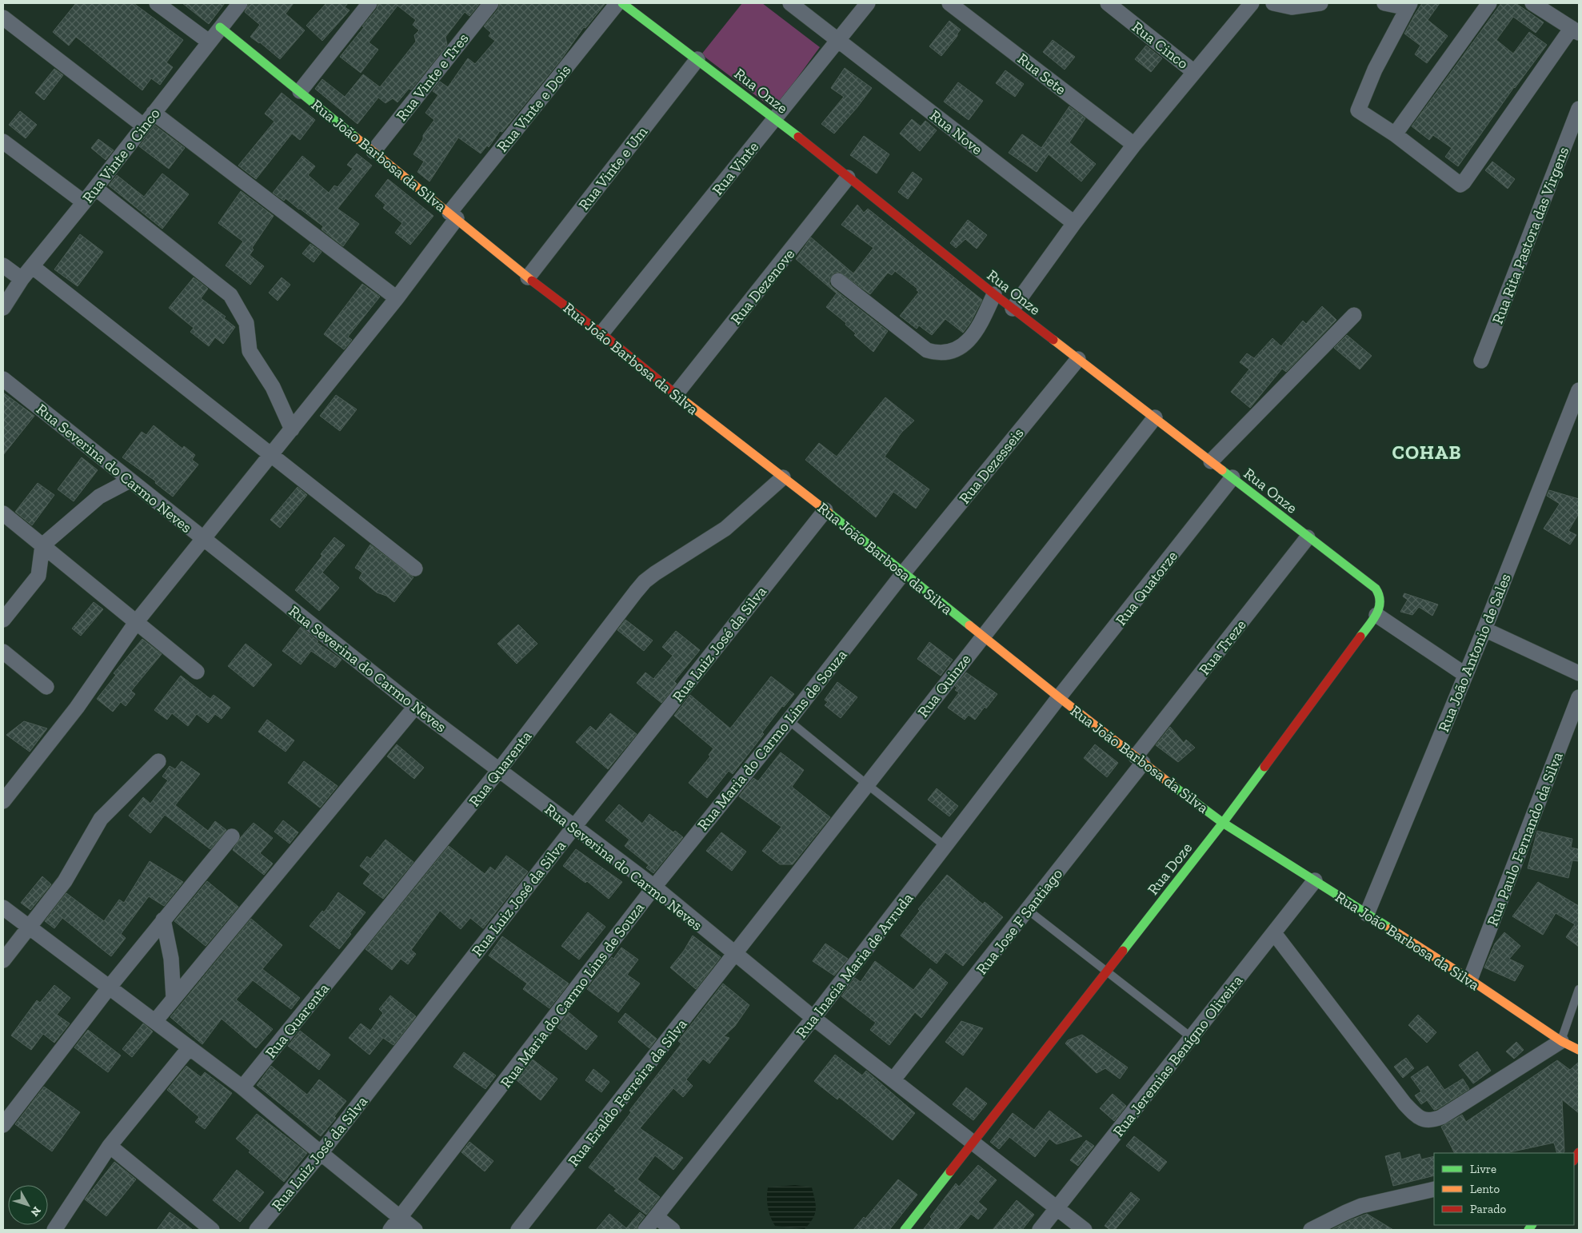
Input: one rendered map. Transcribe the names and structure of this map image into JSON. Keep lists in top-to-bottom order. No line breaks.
{"streets":{"street":["Rua Cinco","Rua Sete","Rua Vinte e Tres","Rua Onze","Rua Vinte e Dois","Rua Nove","Rua Vinte e Cinco","Rua João Barbosa da Silva","Rua Vinte e Um","Rua Vinte","Rua Rita Pastora das Virgens","Rua Dezenove","Rua Dezesseis","Rua Severina do Carmo Neves","Rua Quatorze","Rua Luiz José da Silva","Rua Treze","Rua João Antonio de Sales","Rua Quinze","Rua Maria do Carmo Lins de Souza","Rua Quarenta","Rua Paulo Fernando da Silva","Rua Doze","Rua Jose F Santiago","Rua Inacia Maria de Arruda","Rua Jeremias Benígno Oliveira","Rua Eraldo Ferreira da Silva"]},"crossings":[["Rua Vinte e Tres","Rua João Barbosa da Silva"],["Rua Onze","Rua Vinte e Um"],["Rua Onze","Rua Vinte"],["Rua Onze","Rua Dezenove"],["Rua Onze","Rua Dezesseis"],["Rua Onze","Rua Quatorze"],["Rua Onze","Rua Treze"],["Rua Onze","Rua Quinze"],["Rua Onze","Rua Doze"],["Rua Vinte e Dois","Rua João Barbosa da Silva"],["Rua Vinte e Dois","Rua Severina do Carmo Neves"],["Rua Nove","Rua Vinte"],["Rua Vinte e Cinco","Rua João Barbosa da Silva"],["Rua João Barbosa da Silva","Rua Vinte e Um"],["Rua João Barbosa da Silva","Rua Vinte"],["Rua João Barbosa da Silva","Rua Dezenove"],["Rua João Barbosa da Silva","Rua Dezesseis"],["Rua João Barbosa da Silva","Rua Quatorze"],["Rua João Barbosa da Silva","Rua Luiz José da Silva"],["Rua João Barbosa da Silva","Rua Treze"],["Rua João Barbosa da Silva","Rua João Antonio de Sales"],["Rua João Barbosa da Silva","Rua Quinze"],["Rua João Barbosa da Silva","Rua Maria do Carmo Lins de Souza"],["Rua João Barbosa da Silva","Rua Quarenta"],["Rua João Barbosa da Silva","Rua Paulo Fernando da Silva"],["Rua João Barbosa da Silva","Rua Doze"],["Rua João Barbosa da Silva","Rua Jose F Santiago"],["Rua João Barbosa da Silva","Rua Inacia Maria de Arruda"],["Rua João Barbosa da Silva","Rua Jeremias Benígno Oliveira"],["Rua Dezesseis","Rua Maria do Carmo Lins de Souza"],["Rua Severina do Carmo Neves","Rua Luiz José da Silva"],["Rua Severina do Carmo Neves","Rua Quinze"],["Rua Severina do Carmo Neves","Rua Maria do Carmo Lins de Souza"],["Rua Severina do Carmo Neves","Rua Quarenta"],["Rua Severina do Carmo Neves","Rua Doze"],["Rua Severina do Carmo Neves","Rua Jose F Santiago"],["Rua Severina do Carmo Neves","Rua Inacia Maria de Arruda"],["Rua Severina do Carmo Neves","Rua Eraldo Ferreira da Silva"],["Rua Quatorze","Rua Inacia Maria de Arruda"],["Rua Treze","Rua Jose F Santiago"],["Rua Quinze","Rua Eraldo Ferreira da Silva"]],"districts":["COHAB"],"legend":["Livre","Lento","Parado"],"north":"bottom right"}
